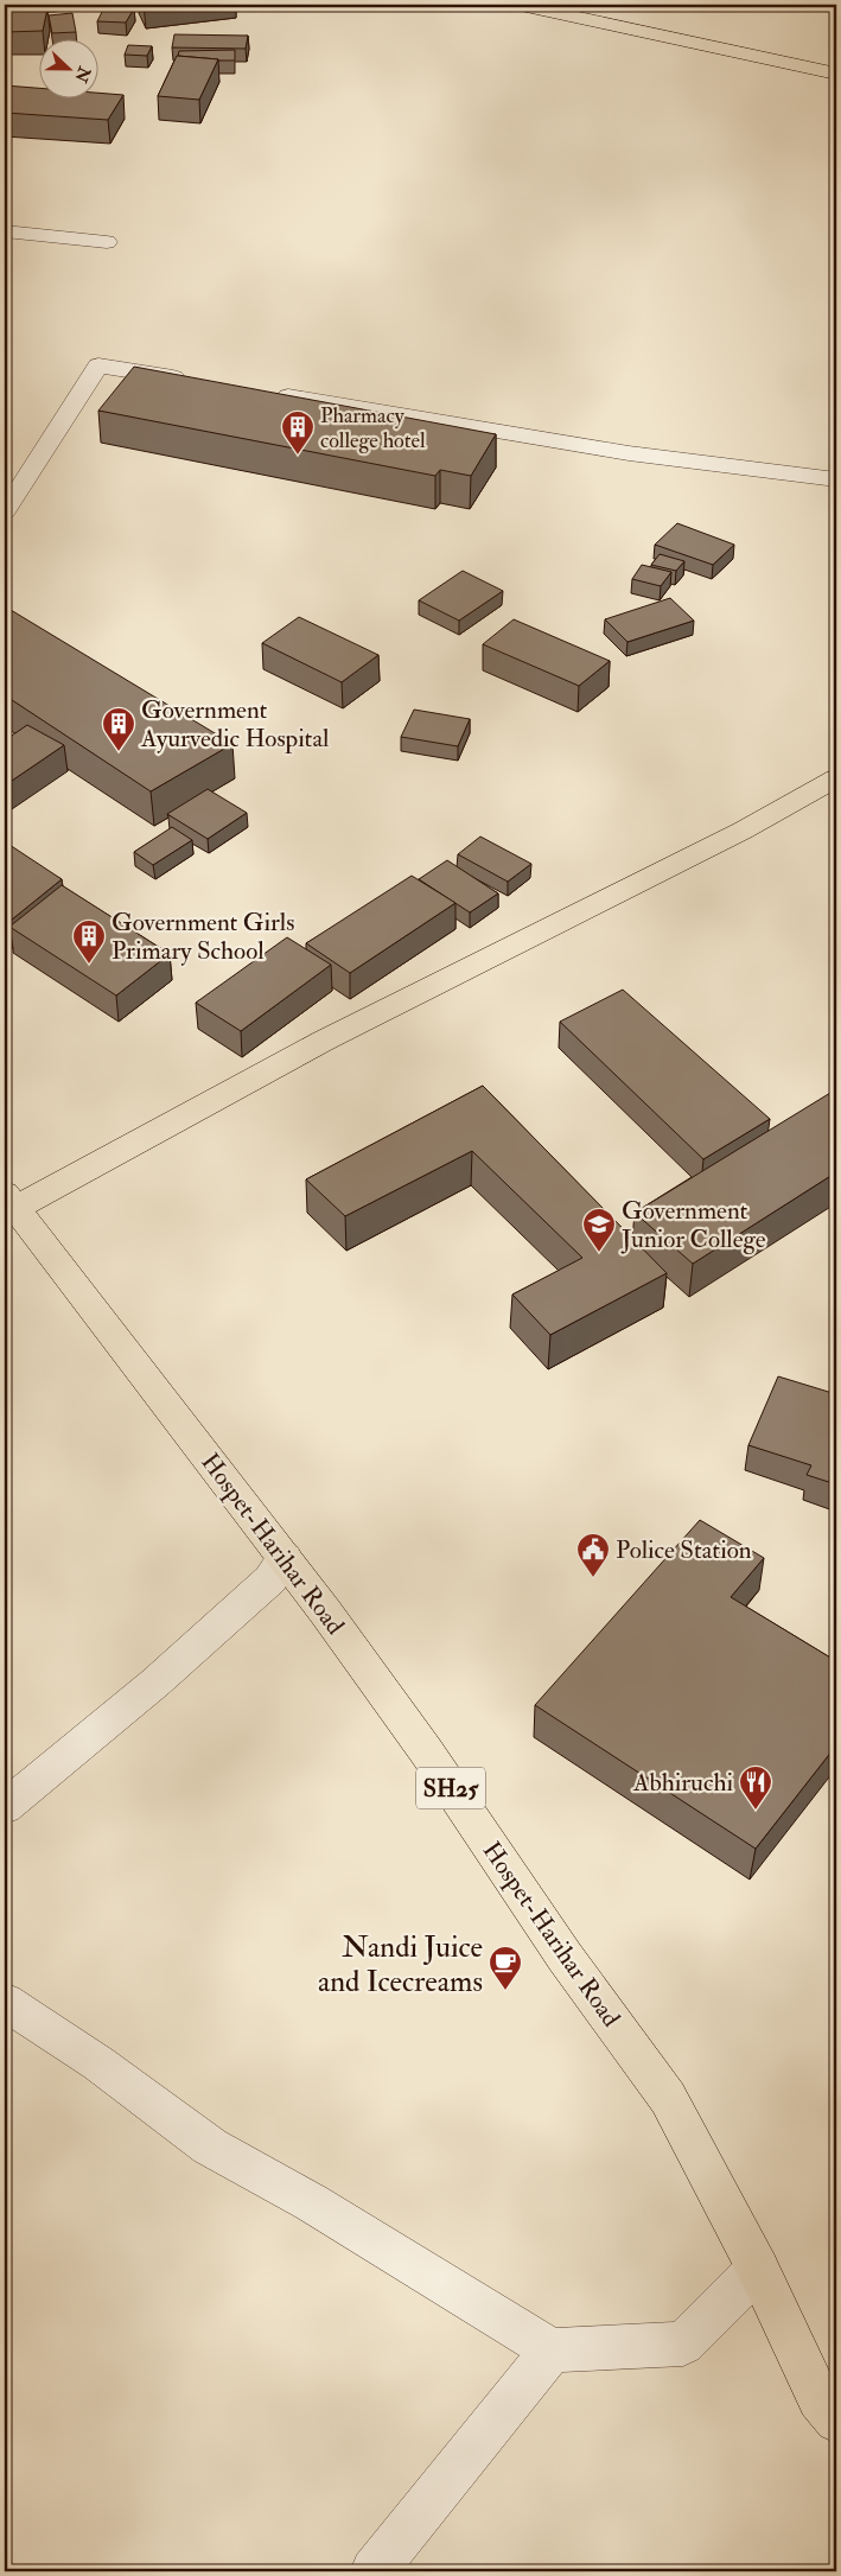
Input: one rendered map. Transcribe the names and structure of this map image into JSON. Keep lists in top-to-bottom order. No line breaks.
{"streets":{"main road":["Hospet-Harihar Road","SH25"]},"places":{"building":["Pharmacy college hotel","Government Ayurvedic Hospital","Government Girls Primary School"],"school or university":["Government Junior College"],"public building":["Police Station"],"restaurant":["Abhiruchi"],"cafe":["Nandi Juice and Icecreams"]},"north":"right"}
